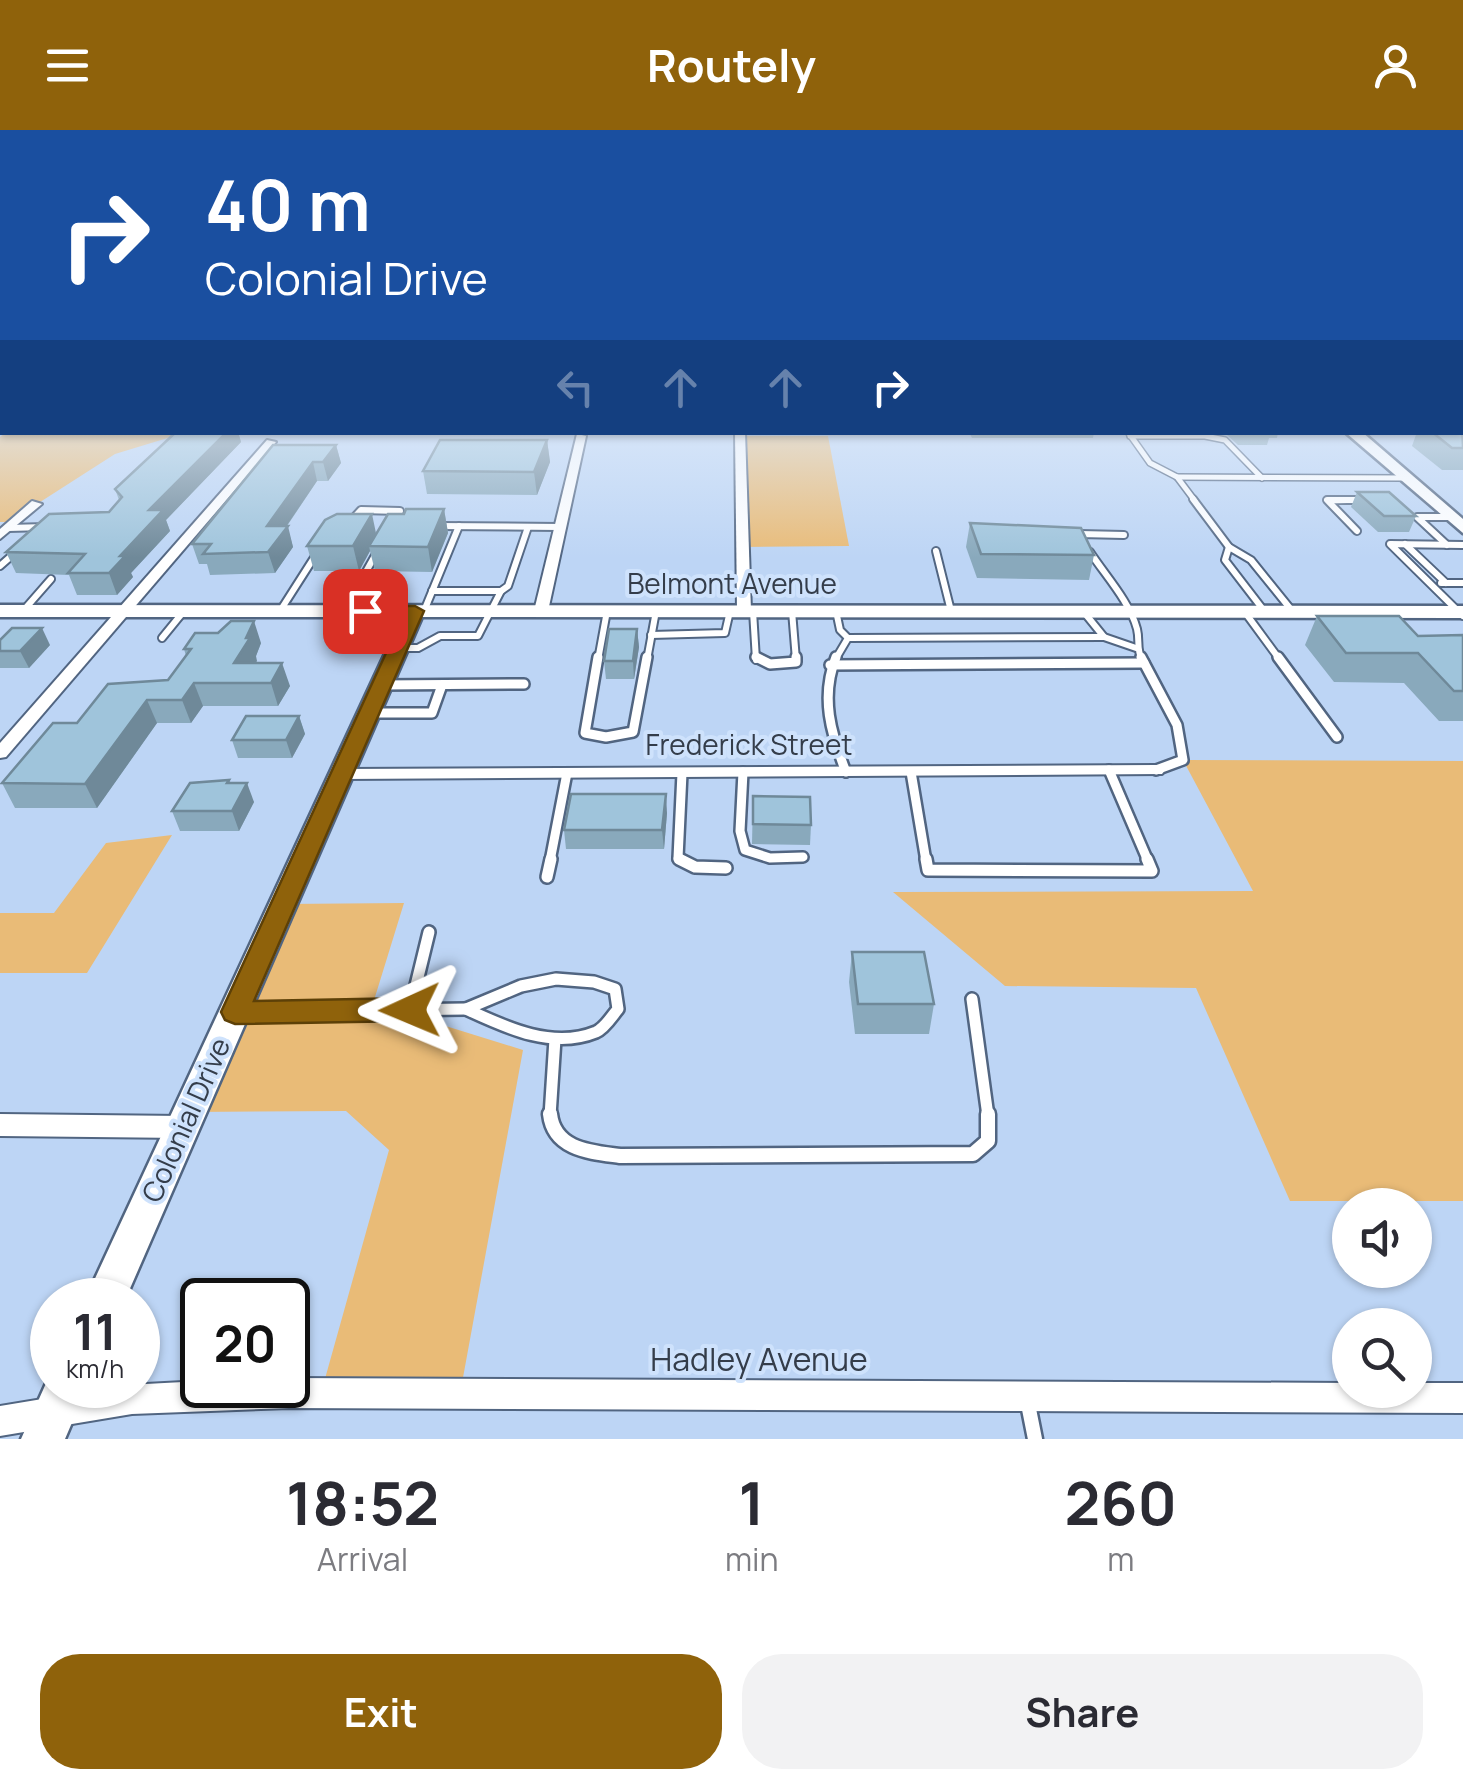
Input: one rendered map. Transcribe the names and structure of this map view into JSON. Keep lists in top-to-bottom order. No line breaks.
{"streets":{"main road":["Belmont Avenue","Colonial Drive"],"street":["Frederick Street","Hadley Avenue"]},"crossings":[["Belmont Avenue","Colonial Drive"],["Frederick Street","Colonial Drive"]],"page":{"header":"Routely","turn":["40 m","Colonial Drive"],"speed":"11 km/h","limit":"20","eta":["18:52","Arrival","1","min","260","m"],"buttons":["Exit","Share"]}}
